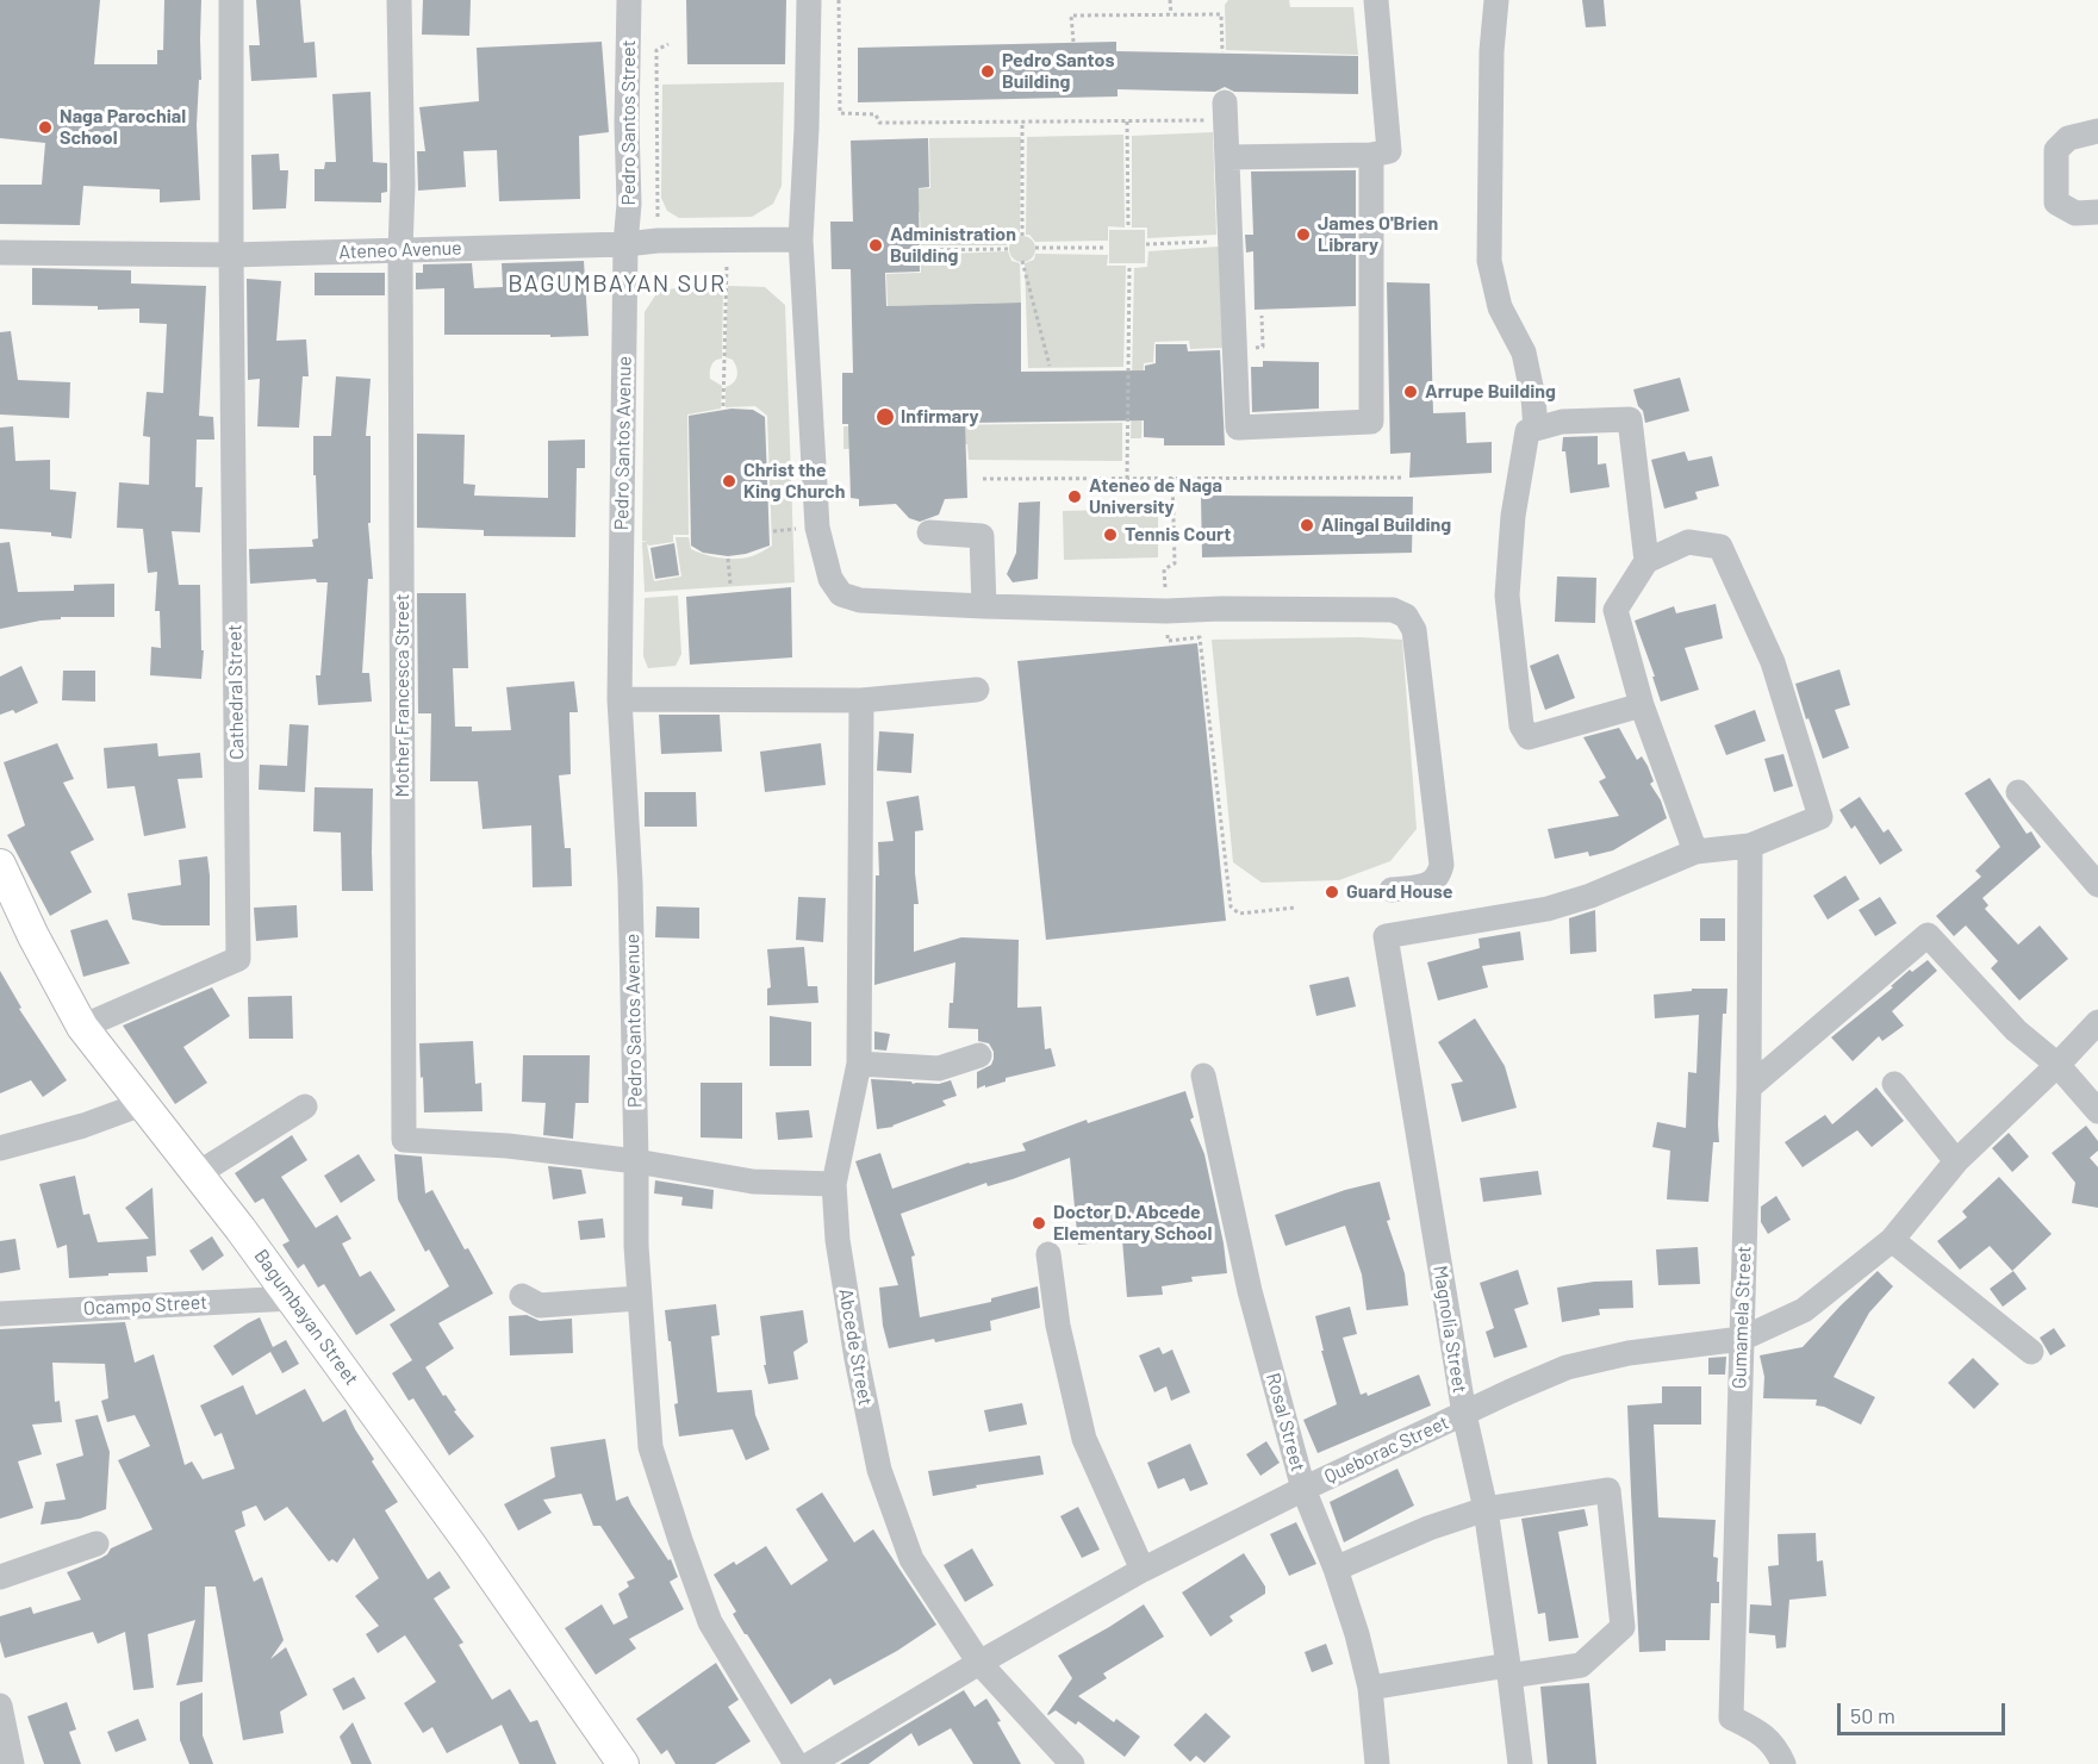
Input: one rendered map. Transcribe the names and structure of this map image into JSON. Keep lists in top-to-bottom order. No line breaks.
{"streets":{"main road":["Bagumbayan Street"],"street":["Pedro Santos Street","Ateneo Avenue","Pedro Santos Avenue","Cathedral Street","Mother Francesca Street","Ocampo Street","Gumamela Street","Magnolia Street","Abcede Street","Rosal Street","Queborac Street"]},"crossings":[["Pedro Santos Street","Ateneo Avenue"],["Pedro Santos Street","Pedro Santos Avenue"],["Ateneo Avenue","Pedro Santos Avenue"],["Ateneo Avenue","Cathedral Street"],["Ateneo Avenue","Mother Francesca Street"],["Pedro Santos Avenue","Mother Francesca Street"],["Cathedral Street","Bagumbayan Street"],["Ocampo Street","Bagumbayan Street"],["Gumamela Street","Queborac Street"],["Magnolia Street","Queborac Street"],["Abcede Street","Queborac Street"],["Rosal Street","Queborac Street"]],"districts":["BAGUMBAYAN SUR"],"places":["Pedro Santos Building","Naga Parochial School","James O'Brien Library","Administration Building","Arrupe Building","Infirmary","Christ the King Church","Ateneo de Naga University","Alingal Building","Tennis Court","Guard House","Doctor D. Abcede Elementary School"],"scale_bar":"50 m"}
